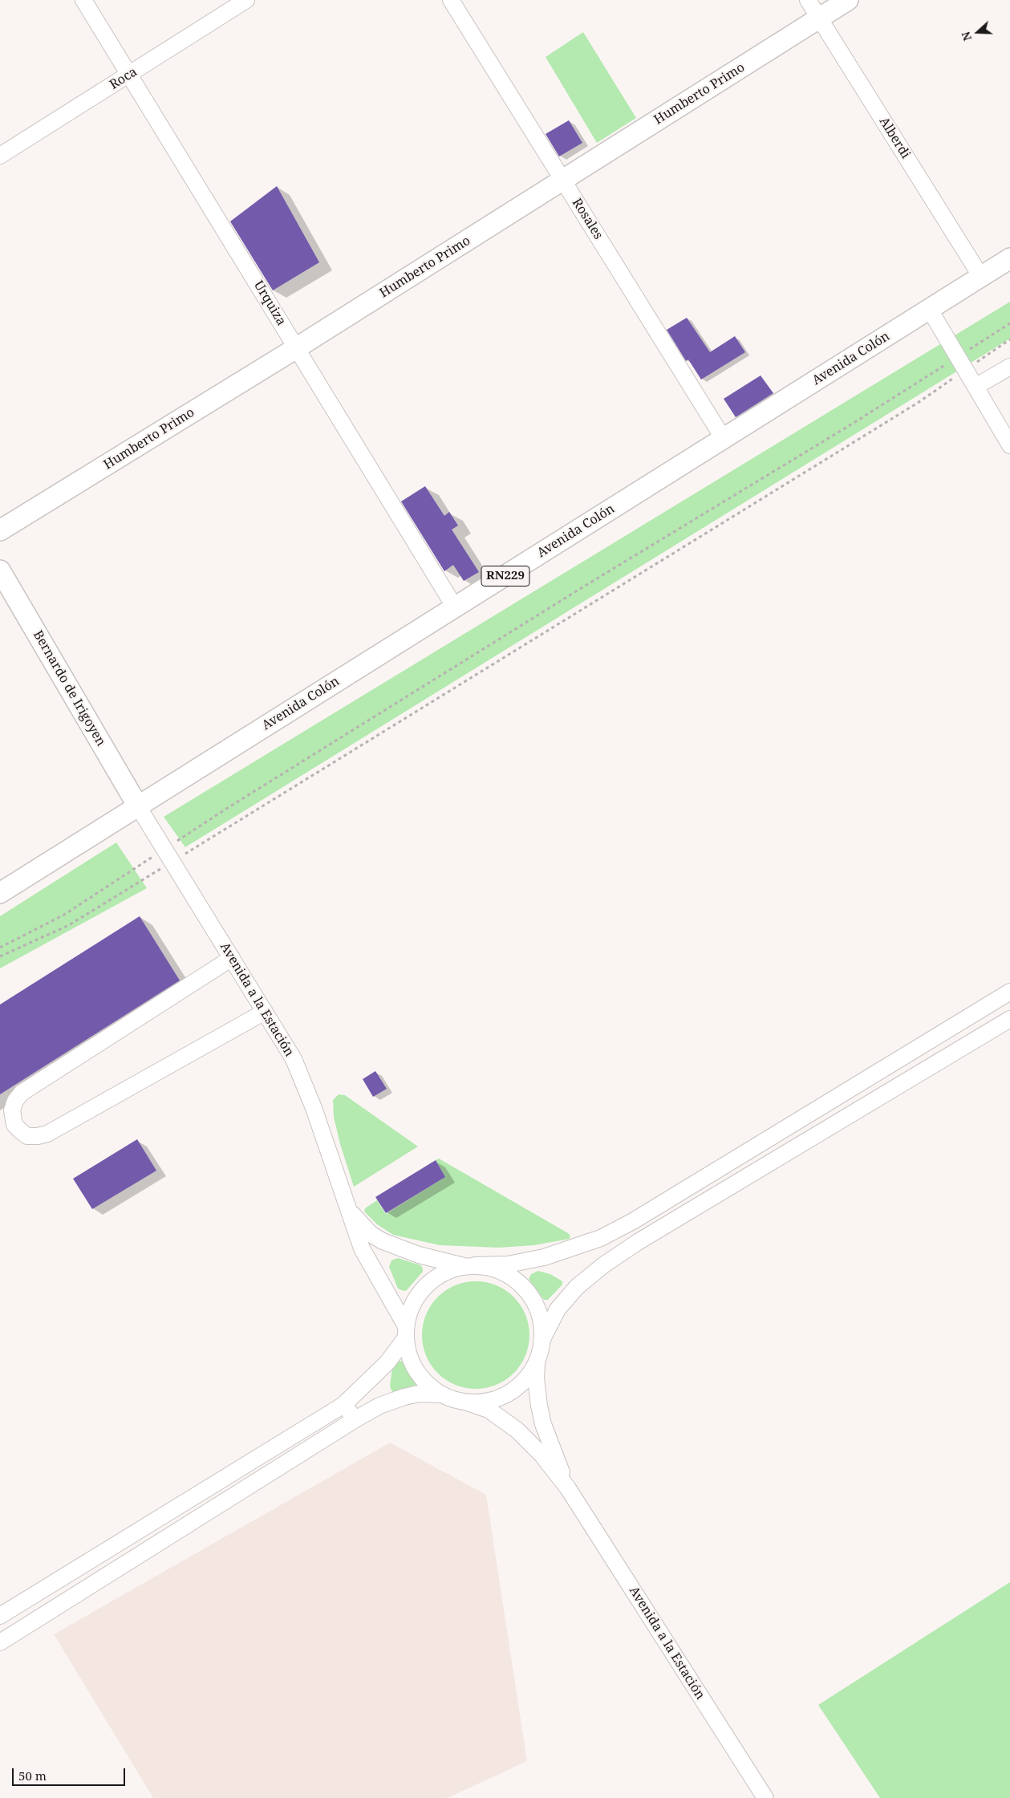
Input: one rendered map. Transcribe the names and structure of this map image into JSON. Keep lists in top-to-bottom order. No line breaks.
{"streets":{"main road":["Humberto Primo","Avenida Colón","RN229","Bernardo de Irigoyen"],"street":["Roca","Alberdi","Rosales","Urquiza","Avenida a la Estación"]},"crossings":[["Roca","Urquiza"],["Humberto Primo","Alberdi"],["Humberto Primo","Rosales"],["Humberto Primo","Urquiza"],["Alberdi","Avenida Colón"],["Rosales","Avenida Colón"],["Urquiza","Avenida Colón"],["Avenida Colón","Bernardo de Irigoyen"],["Avenida Colón","Avenida a la Estación"],["Bernardo de Irigoyen","Avenida a la Estación"]],"scale_bar":"50 m","north":"left"}
